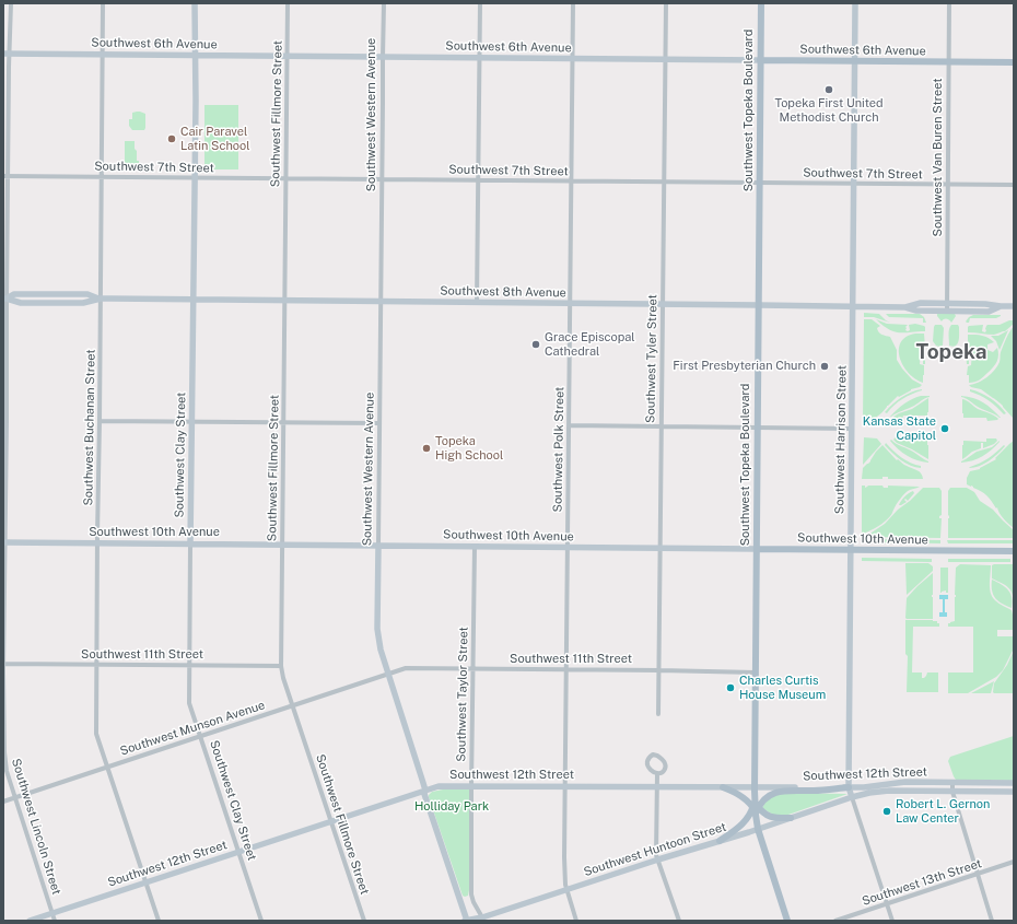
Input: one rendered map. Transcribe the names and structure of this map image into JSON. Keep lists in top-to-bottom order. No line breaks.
{"streets":{"main road":["Southwest 6th Avenue","Southwest Topeka Boulevard","Southwest Western Avenue","Southwest 8th Avenue","Southwest Harrison Street","Southwest Clay Street","Southwest 10th Avenue","Southwest 12th Street","Southwest Huntoon Street"],"street":["Southwest Fillmore Street","Southwest Van Buren Street","Southwest 7th Street","Southwest Tyler Street","Southwest Buchanan Street","Southwest Polk Street","Southwest 11th Street","Southwest Taylor Street","Southwest Munson Avenue","Southwest Lincoln Street","Southwest 13th Street"]},"crossings":[["Southwest 6th Avenue","Southwest Topeka Boulevard"],["Southwest 6th Avenue","Southwest Fillmore Street"],["Southwest 6th Avenue","Southwest Western Avenue"],["Southwest 6th Avenue","Southwest Van Buren Street"],["Southwest 6th Avenue","Southwest Tyler Street"],["Southwest 6th Avenue","Southwest Buchanan Street"],["Southwest 6th Avenue","Southwest Harrison Street"],["Southwest 6th Avenue","Southwest Polk Street"],["Southwest 6th Avenue","Southwest Clay Street"],["Southwest 6th Avenue","Southwest Lincoln Street"],["Southwest Topeka Boulevard","Southwest 7th Street"],["Southwest Topeka Boulevard","Southwest 8th Avenue"],["Southwest Topeka Boulevard","Southwest 10th Avenue"],["Southwest Topeka Boulevard","Southwest 11th Street"],["Southwest Topeka Boulevard","Southwest 12th Street"],["Southwest Topeka Boulevard","Southwest Huntoon Street"],["Southwest Fillmore Street","Southwest 7th Street"],["Southwest Fillmore Street","Southwest 8th Avenue"],["Southwest Fillmore Street","Southwest 10th Avenue"],["Southwest Fillmore Street","Southwest 11th Street"],["Southwest Fillmore Street","Southwest Munson Avenue"],["Southwest Fillmore Street","Southwest 12th Street"],["Southwest Western Avenue","Southwest 7th Street"],["Southwest Western Avenue","Southwest 8th Avenue"],["Southwest Western Avenue","Southwest 10th Avenue"],["Southwest Western Avenue","Southwest 11th Street"],["Southwest Western Avenue","Southwest Munson Avenue"],["Southwest Western Avenue","Southwest 12th Street"],["Southwest Western Avenue","Southwest Huntoon Street"],["Southwest Van Buren Street","Southwest 7th Street"],["Southwest Van Buren Street","Southwest 8th Avenue"],["Southwest 7th Street","Southwest Tyler Street"],["Southwest 7th Street","Southwest Buchanan Street"],["Southwest 7th Street","Southwest Harrison Street"],["Southwest 7th Street","Southwest Polk Street"],["Southwest 7th Street","Southwest Clay Street"],["Southwest 7th Street","Southwest Lincoln Street"],["Southwest 8th Avenue","Southwest Tyler Street"],["Southwest 8th Avenue","Southwest Buchanan Street"],["Southwest 8th Avenue","Southwest Harrison Street"],["Southwest 8th Avenue","Southwest Polk Street"],["Southwest 8th Avenue","Southwest Clay Street"],["Southwest 8th Avenue","Southwest Lincoln Street"],["Southwest Tyler Street","Southwest 10th Avenue"],["Southwest Tyler Street","Southwest 11th Street"],["Southwest Buchanan Street","Southwest 10th Avenue"],["Southwest Buchanan Street","Southwest 11th Street"],["Southwest Buchanan Street","Southwest Munson Avenue"],["Southwest Buchanan Street","Southwest 12th Street"],["Southwest Harrison Street","Southwest 10th Avenue"],["Southwest Harrison Street","Southwest 12th Street"],["Southwest Harrison Street","Southwest Huntoon Street"],["Southwest Harrison Street","Southwest 13th Street"],["Southwest Polk Street","Southwest 10th Avenue"],["Southwest Polk Street","Southwest 11th Street"],["Southwest Polk Street","Southwest 12th Street"],["Southwest Polk Street","Southwest Huntoon Street"],["Southwest Clay Street","Southwest 10th Avenue"],["Southwest Clay Street","Southwest 11th Street"],["Southwest Clay Street","Southwest Munson Avenue"],["Southwest Clay Street","Southwest 12th Street"],["Southwest 10th Avenue","Southwest Taylor Street"],["Southwest 10th Avenue","Southwest Lincoln Street"],["Southwest 11th Street","Southwest Taylor Street"],["Southwest 11th Street","Southwest Munson Avenue"],["Southwest 11th Street","Southwest Lincoln Street"],["Southwest Taylor Street","Southwest 12th Street"],["Southwest Taylor Street","Southwest Huntoon Street"],["Southwest Munson Avenue","Southwest Lincoln Street"],["Southwest 12th Street","Southwest Lincoln Street"],["Southwest 12th Street","Southwest Huntoon Street"]],"districts":["Topeka"],"parks":["Holliday Park"],"places":["Topeka First United Methodist Church","Cair Paravel Latin School","Grace Episcopal Cathedral","First Presbyterian Church","Kansas State Capitol","Topeka High School","Charles Curtis House Museum","Robert L. Gernon Law Center"]}
